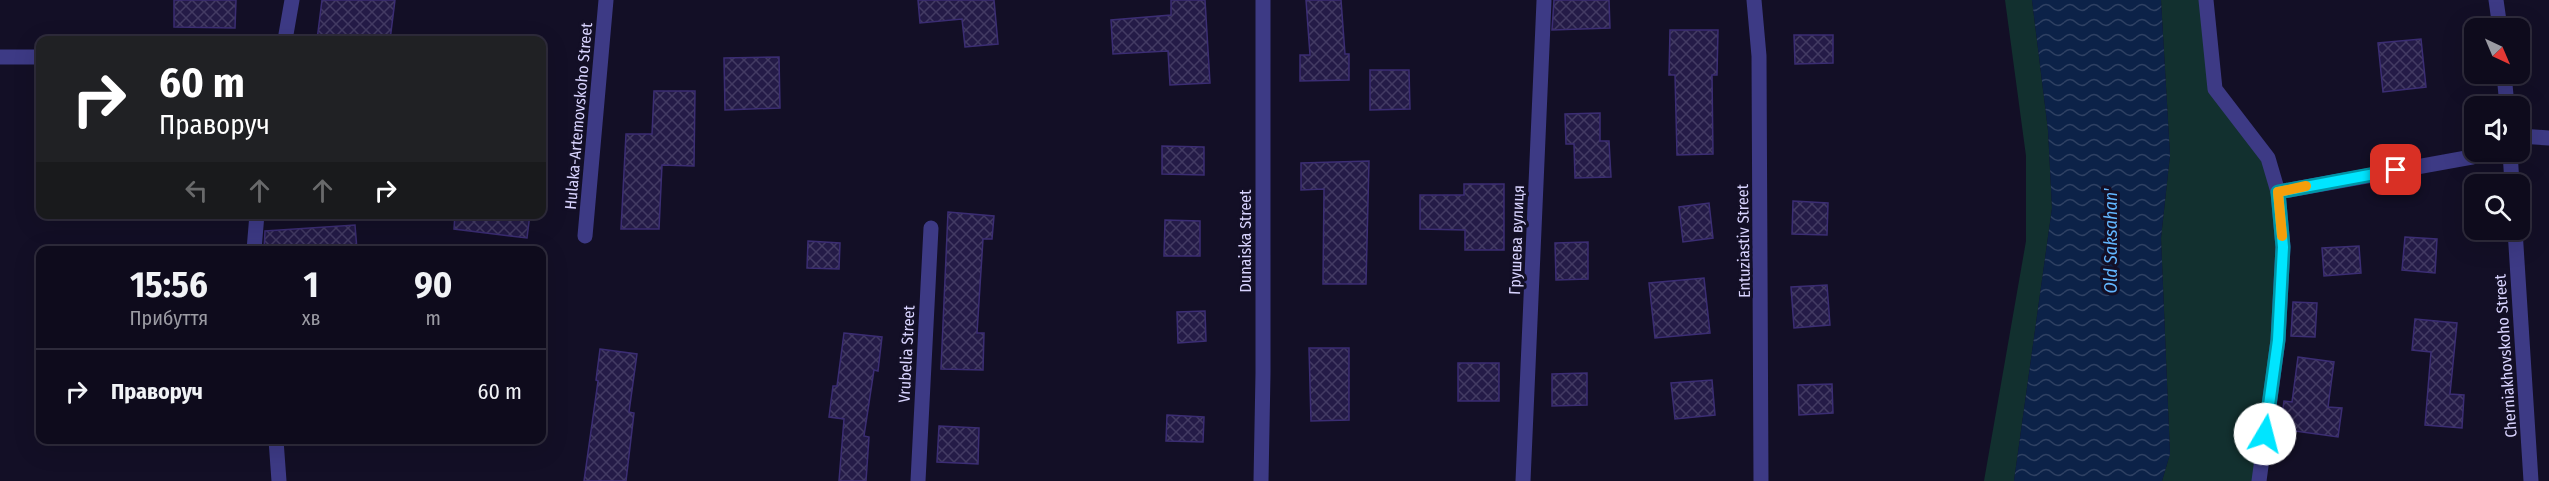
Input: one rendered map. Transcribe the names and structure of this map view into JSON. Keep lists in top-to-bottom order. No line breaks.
{"streets":{"street":["Hulaka-Artemovskoho Street","Грушева вулиця","Dunaiska Street","Entuziastiv Street","Vrubelia Street","Cherniakhovskoho Street"]},"water":["Old Saksahan'"],"north":"bottom right","page":{"turn":["60 m","Праворуч"],"eta":["15:56","Прибуття","1","хв","90","m"],"list":[{"name":"Праворуч","value":"60 m"}]}}
